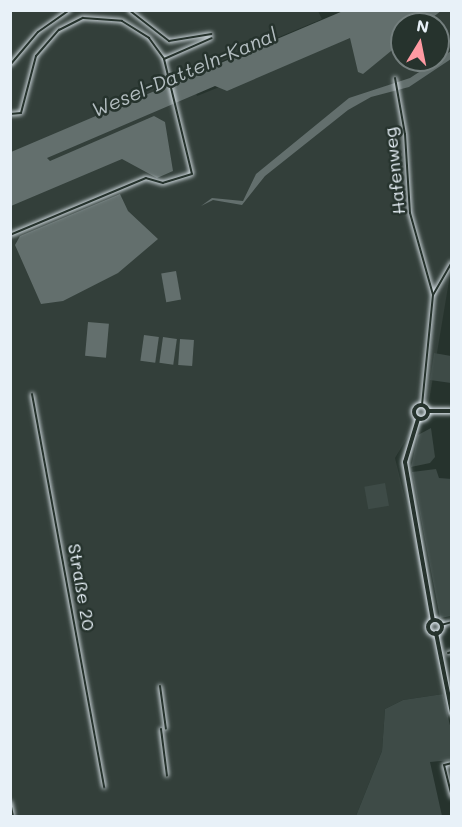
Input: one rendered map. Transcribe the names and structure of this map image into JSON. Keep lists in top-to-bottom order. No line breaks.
{"streets":{"street":["Hafenweg","Straße 20"]},"water":["Wesel-Datteln-Kanal"],"north":"top"}
